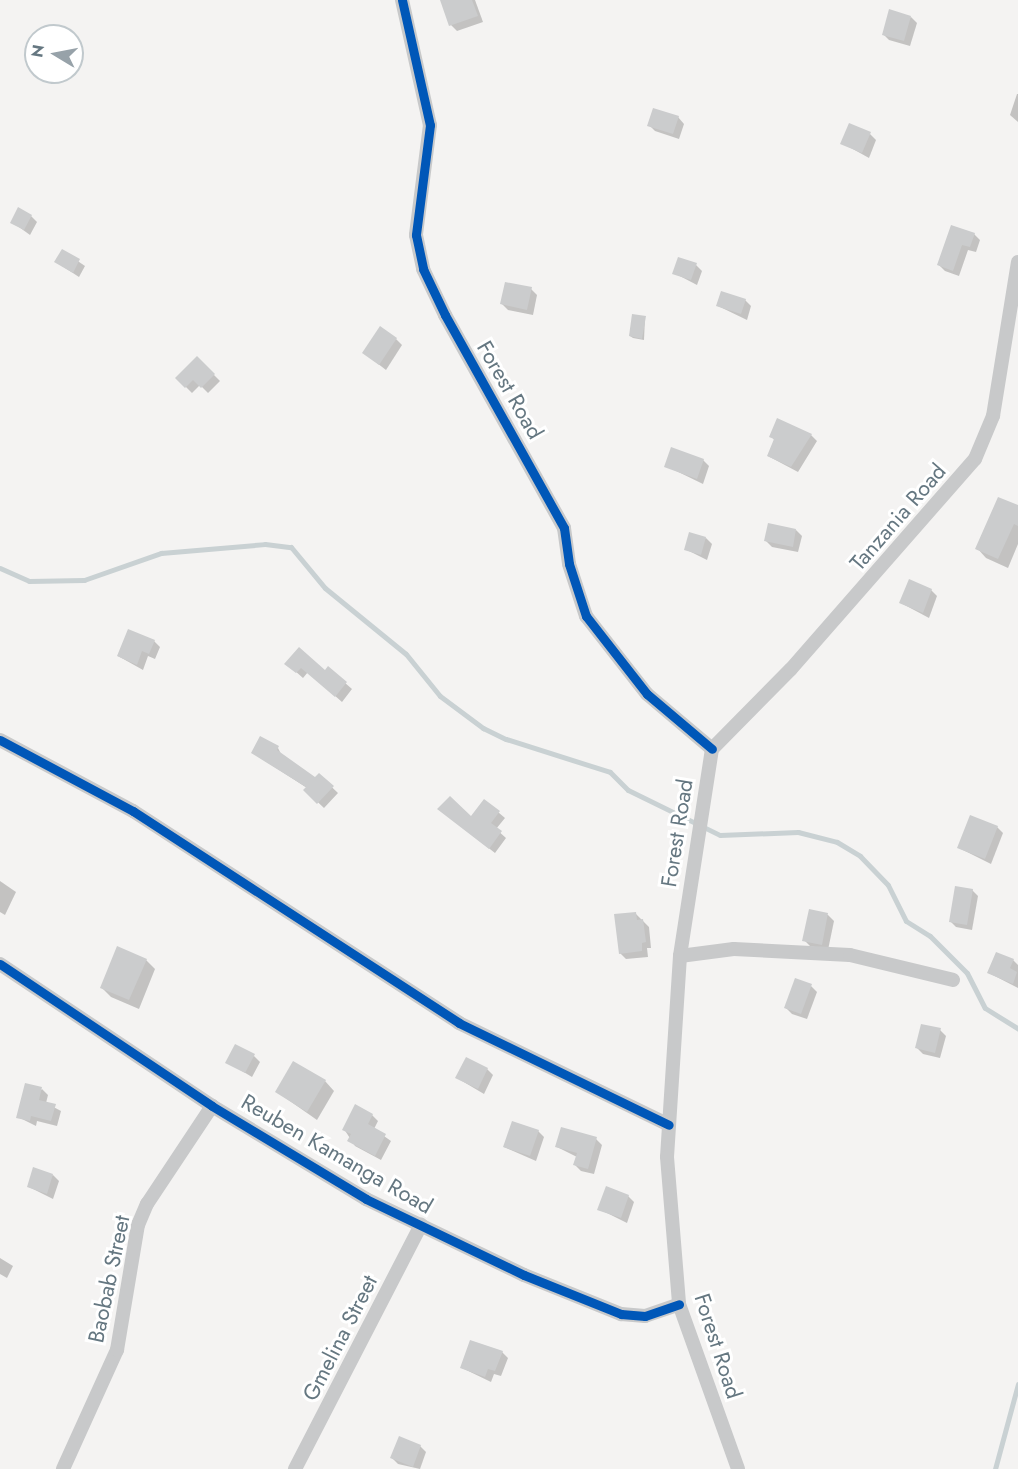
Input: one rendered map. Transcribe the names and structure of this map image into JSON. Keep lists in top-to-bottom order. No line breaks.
{"streets":{"street":["Forest Road","Tanzania Road","Reuben Kamanga Road","Baobab Street","Gmelina Street"]},"crossings":[["Forest Road","Tanzania Road"],["Forest Road","Reuben Kamanga Road"],["Reuben Kamanga Road","Baobab Street"],["Reuben Kamanga Road","Gmelina Street"]],"north":"left"}
